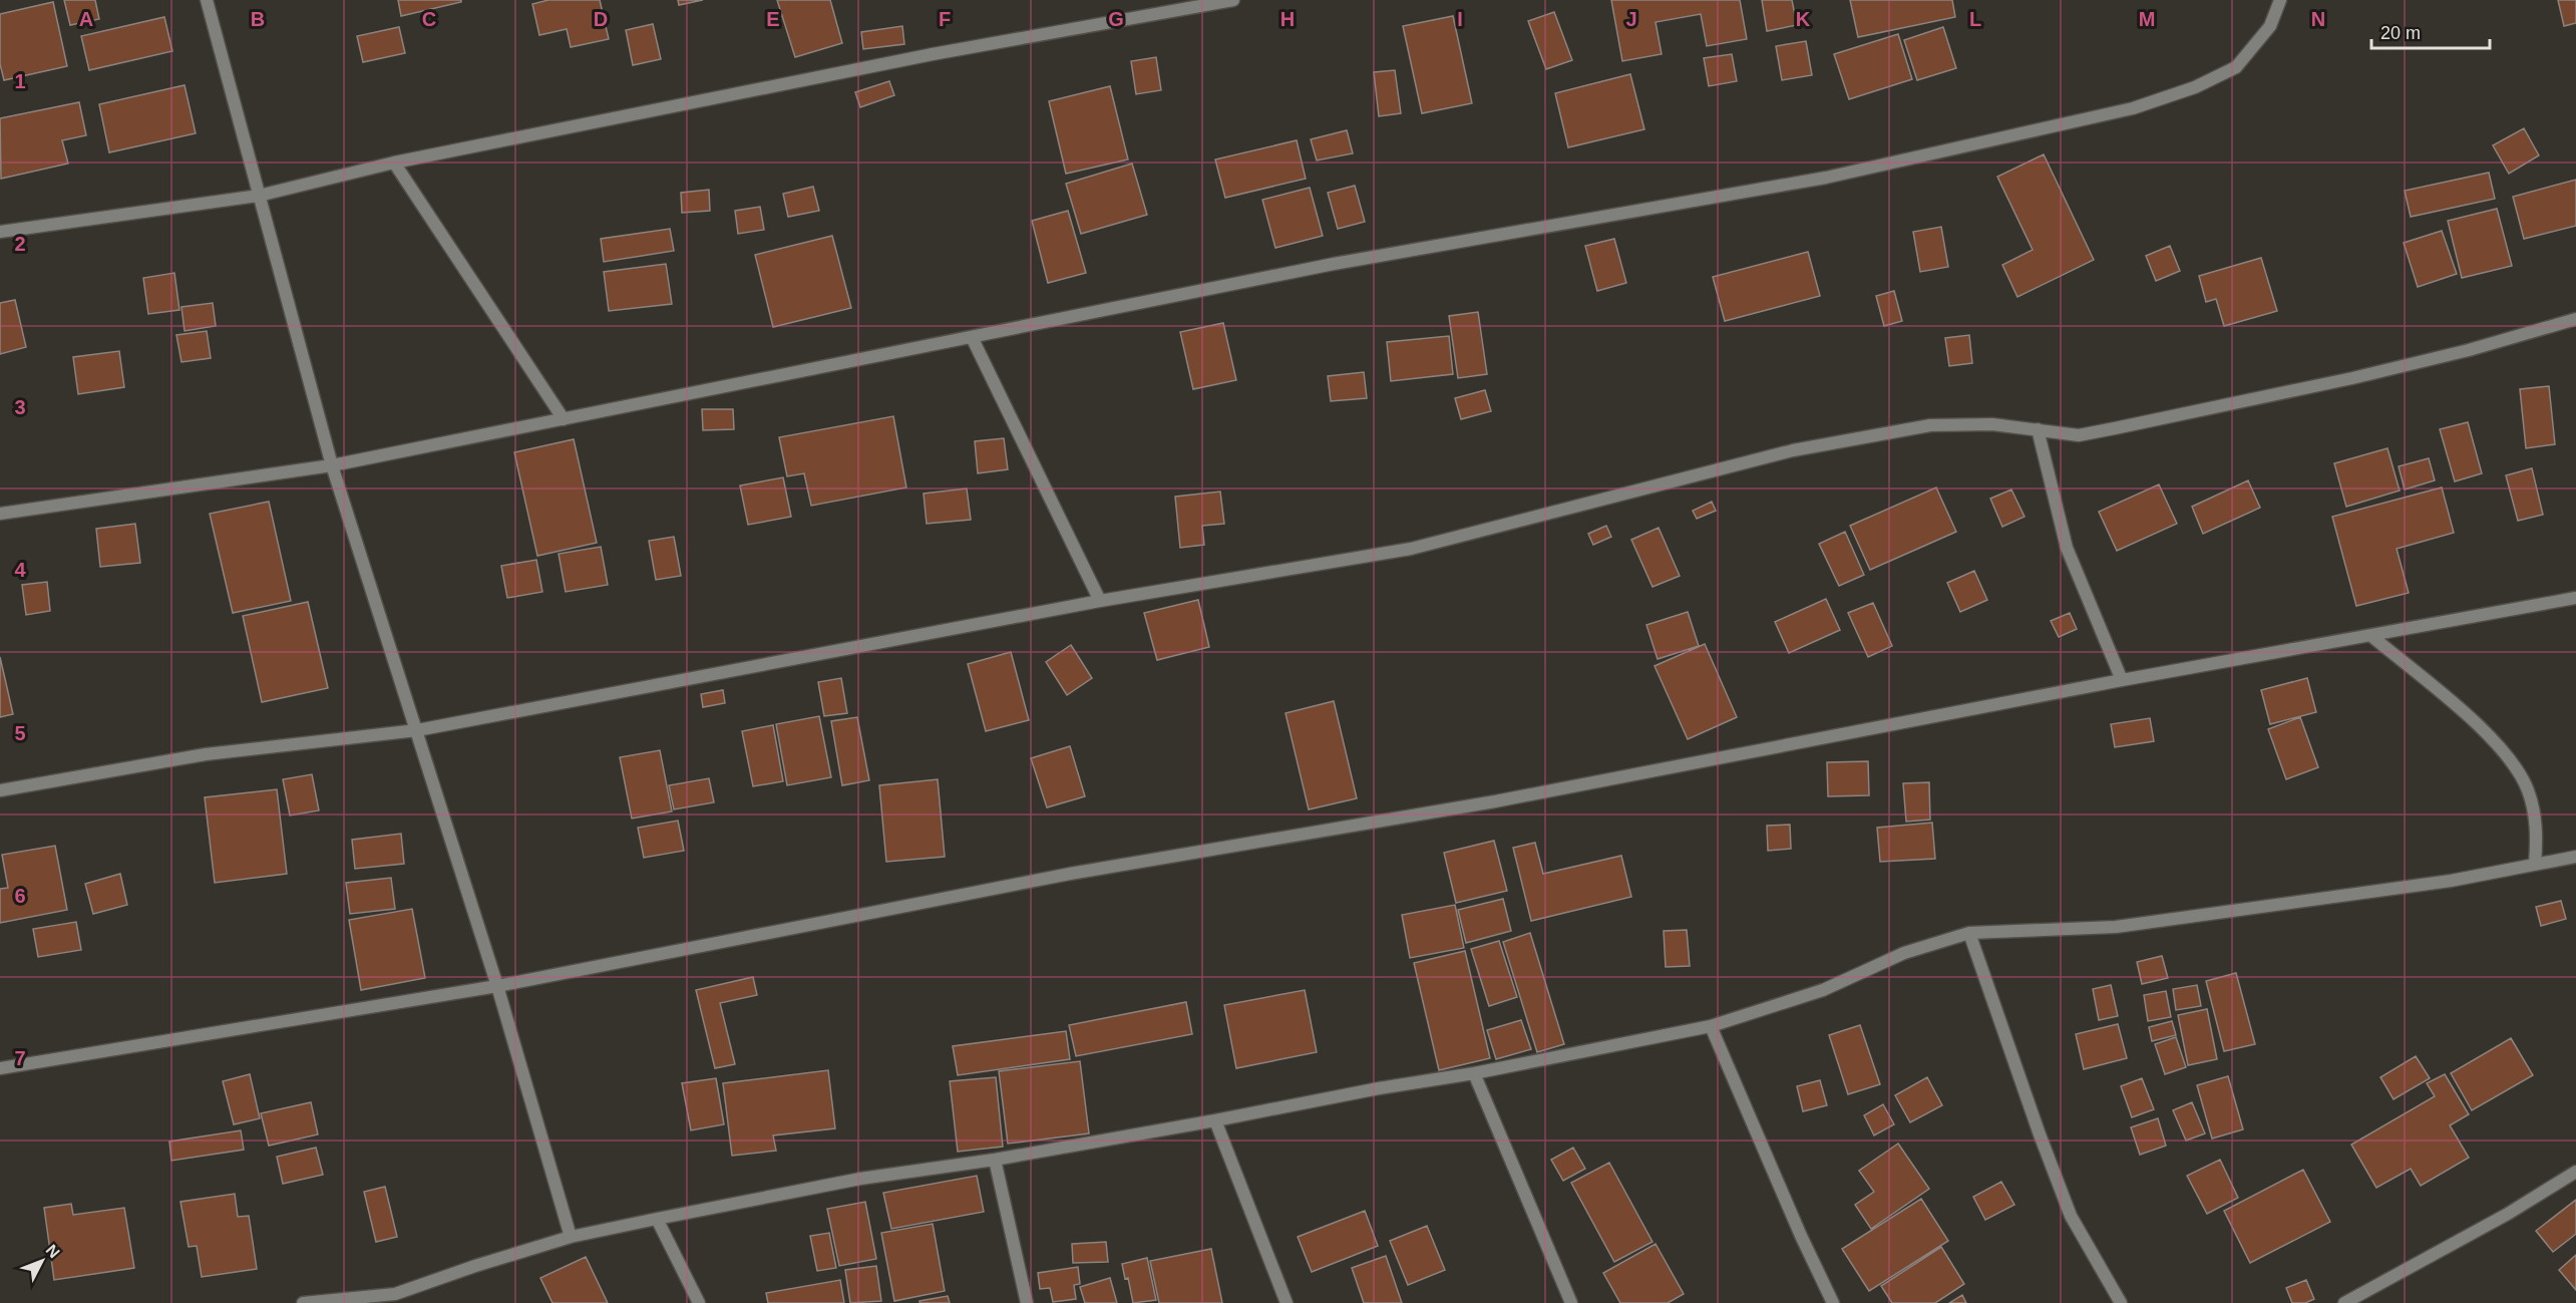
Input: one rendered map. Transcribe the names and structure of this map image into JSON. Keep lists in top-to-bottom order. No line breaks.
{"scale_bar":"20 m","north":"top right","grid":{"columns":["A","B","C","D","E","F","G","H","I","J","K","L","M","N"],"rows":["1","2","3","4","5","6","7"]}}
